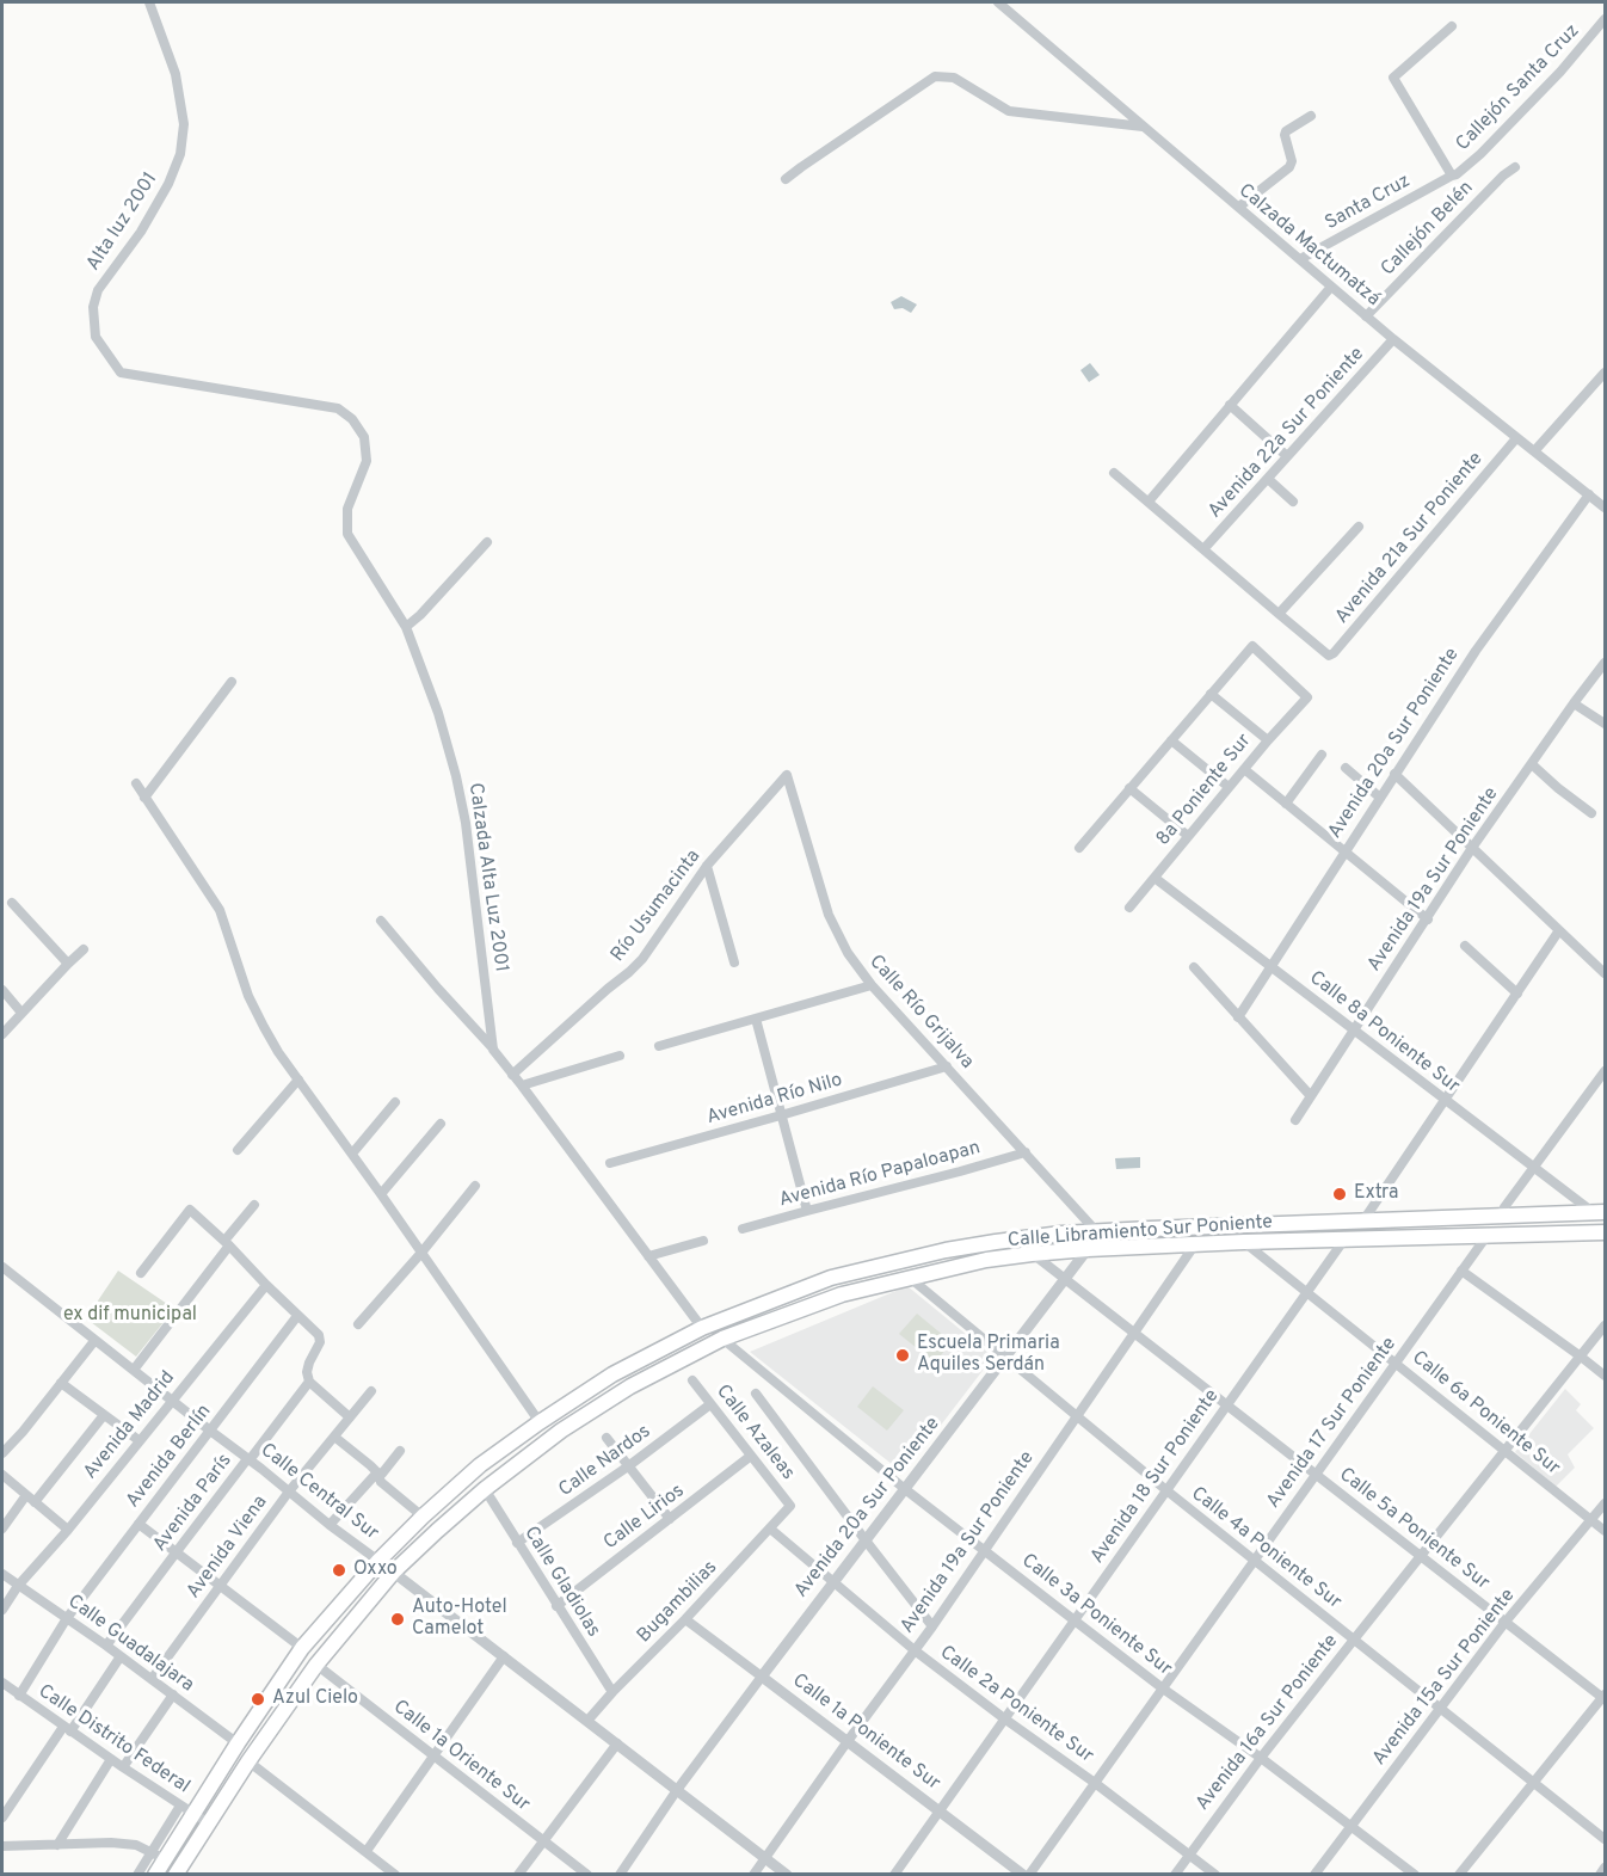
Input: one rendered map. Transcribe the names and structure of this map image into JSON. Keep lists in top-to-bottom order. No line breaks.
{"streets":{"main road":["Calle Libramiento Sur Poniente"],"street":["Callejón Santa Cruz","Santa Cruz","Alta luz 2001","Callejón Belén","Calzada Mactumatzá","Avenida 22a Sur Poniente","Avenida 21a Sur Poniente","Avenida 20a Sur Poniente","8a Poniente Sur","Calzada Alta Luz 2001","Avenida 19a Sur Poniente","Río Usumacinta","Calle Río Grijalva","Calle 8a Poniente Sur","Avenida Río Nilo","Avenida Río Papaloapan","Calle 6a Poniente Sur","Avenida 17 Sur Poniente","Avenida Madrid","Calle Azaleas","Avenida Berlín","Calle Nardos","Avenida 18 Sur Poniente","Calle Central Sur","Avenida París","Calle Lirios","Calle 5a Poniente Sur","Avenida Viena","Calle 4a Poniente Sur","Calle Gladiolas","Bugambilias","Calle 3a Poniente Sur","Calle Guadalajara","Avenida 15a Sur Poniente","Calle 2a Poniente Sur","Avenida 16a Sur Poniente","Calle 1a Poniente Sur","Calle Distrito Federal","Calle 1a Oriente Sur"]},"crossings":[["Callejón Santa Cruz","Santa Cruz"],["Santa Cruz","Calzada Mactumatzá"],["Alta luz 2001","Calzada Alta Luz 2001"],["Callejón Belén","Calzada Mactumatzá"],["Calzada Mactumatzá","Avenida 22a Sur Poniente"],["Calzada Mactumatzá","Avenida 21a Sur Poniente"],["Calzada Mactumatzá","Avenida 20a Sur Poniente"],["Avenida 20a Sur Poniente","Calle 8a Poniente Sur"],["Avenida 20a Sur Poniente","Calle Libramiento Sur Poniente"],["Avenida 20a Sur Poniente","Calle Central Sur"],["Avenida 20a Sur Poniente","Calle 5a Poniente Sur"],["Avenida 20a Sur Poniente","Calle 4a Poniente Sur"],["Avenida 20a Sur Poniente","Calle 3a Poniente Sur"],["Avenida 20a Sur Poniente","Calle 2a Poniente Sur"],["Avenida 20a Sur Poniente","Calle 1a Poniente Sur"],["8a Poniente Sur","Calle 8a Poniente Sur"],["Avenida 19a Sur Poniente","Calle 8a Poniente Sur"],["Avenida 19a Sur Poniente","Calle Libramiento Sur Poniente"],["Avenida 19a Sur Poniente","Calle Central Sur"],["Avenida 19a Sur Poniente","Calle 5a Poniente Sur"],["Avenida 19a Sur Poniente","Calle 4a Poniente Sur"],["Avenida 19a Sur Poniente","Calle 3a Poniente Sur"],["Avenida 19a Sur Poniente","Calle 2a Poniente Sur"],["Avenida 19a Sur Poniente","Calle 1a Poniente Sur"],["Río Usumacinta","Calle Río Grijalva"],["Calle Río Grijalva","Avenida Río Nilo"],["Calle Río Grijalva","Avenida Río Papaloapan"],["Calle Río Grijalva","Calle Libramiento Sur Poniente"],["Calle 8a Poniente Sur","Calle Libramiento Sur Poniente"],["Calle Libramiento Sur Poniente","Calle 6a Poniente Sur"],["Calle Libramiento Sur Poniente","Avenida 17 Sur Poniente"],["Calle Libramiento Sur Poniente","Avenida 18 Sur Poniente"],["Calle Libramiento Sur Poniente","Calle Central Sur"],["Calle Libramiento Sur Poniente","Calle 5a Poniente Sur"],["Calle Libramiento Sur Poniente","Calle 4a Poniente Sur"],["Calle Libramiento Sur Poniente","Calle Gladiolas"],["Calle Libramiento Sur Poniente","Calle 3a Poniente Sur"],["Calle Libramiento Sur Poniente","Calle Guadalajara"],["Calle Libramiento Sur Poniente","Calle Distrito Federal"],["Calle Libramiento Sur Poniente","Calle 1a Oriente Sur"],["Calle 6a Poniente Sur","Avenida 17 Sur Poniente"],["Calle 6a Poniente Sur","Avenida 18 Sur Poniente"],["Calle 6a Poniente Sur","Avenida 15a Sur Poniente"],["Calle 6a Poniente Sur","Avenida 16a Sur Poniente"],["Avenida 17 Sur Poniente","Calle 5a Poniente Sur"],["Avenida 17 Sur Poniente","Calle 4a Poniente Sur"],["Avenida 17 Sur Poniente","Calle 3a Poniente Sur"],["Avenida 17 Sur Poniente","Calle 2a Poniente Sur"],["Avenida Madrid","Calle Central Sur"],["Avenida Madrid","Calle Guadalajara"],["Calle Azaleas","Calle Nardos"],["Calle Azaleas","Calle Lirios"],["Calle Azaleas","Bugambilias"],["Avenida Berlín","Calle Central Sur"],["Avenida Berlín","Calle Guadalajara"],["Avenida Berlín","Calle Distrito Federal"],["Calle Nardos","Calle Gladiolas"],["Avenida 18 Sur Poniente","Calle 5a Poniente Sur"],["Avenida 18 Sur Poniente","Calle 4a Poniente Sur"],["Avenida 18 Sur Poniente","Calle 3a Poniente Sur"],["Avenida 18 Sur Poniente","Calle 2a Poniente Sur"],["Avenida 18 Sur Poniente","Calle 1a Poniente Sur"],["Calle Central Sur","Avenida París"],["Calle Central Sur","Avenida Viena"],["Calle Central Sur","Bugambilias"],["Avenida París","Calle Guadalajara"],["Calle Lirios","Calle Gladiolas"],["Calle 5a Poniente Sur","Avenida 15a Sur Poniente"],["Calle 5a Poniente Sur","Avenida 16a Sur Poniente"],["Avenida Viena","Calle Guadalajara"],["Calle 4a Poniente Sur","Avenida 15a Sur Poniente"],["Calle 4a Poniente Sur","Avenida 16a Sur Poniente"],["Calle Gladiolas","Bugambilias"],["Bugambilias","Calle 2a Poniente Sur"],["Bugambilias","Calle 1a Poniente Sur"],["Calle 3a Poniente Sur","Avenida 15a Sur Poniente"],["Calle 3a Poniente Sur","Avenida 16a Sur Poniente"],["Calle 2a Poniente Sur","Avenida 16a Sur Poniente"]],"parks":["ex dif municipal"],"places":["Extra","Escuela Primaria Aquiles Serdán","Oxxo","Auto-Hotel Camelot","Azul Cielo"]}
